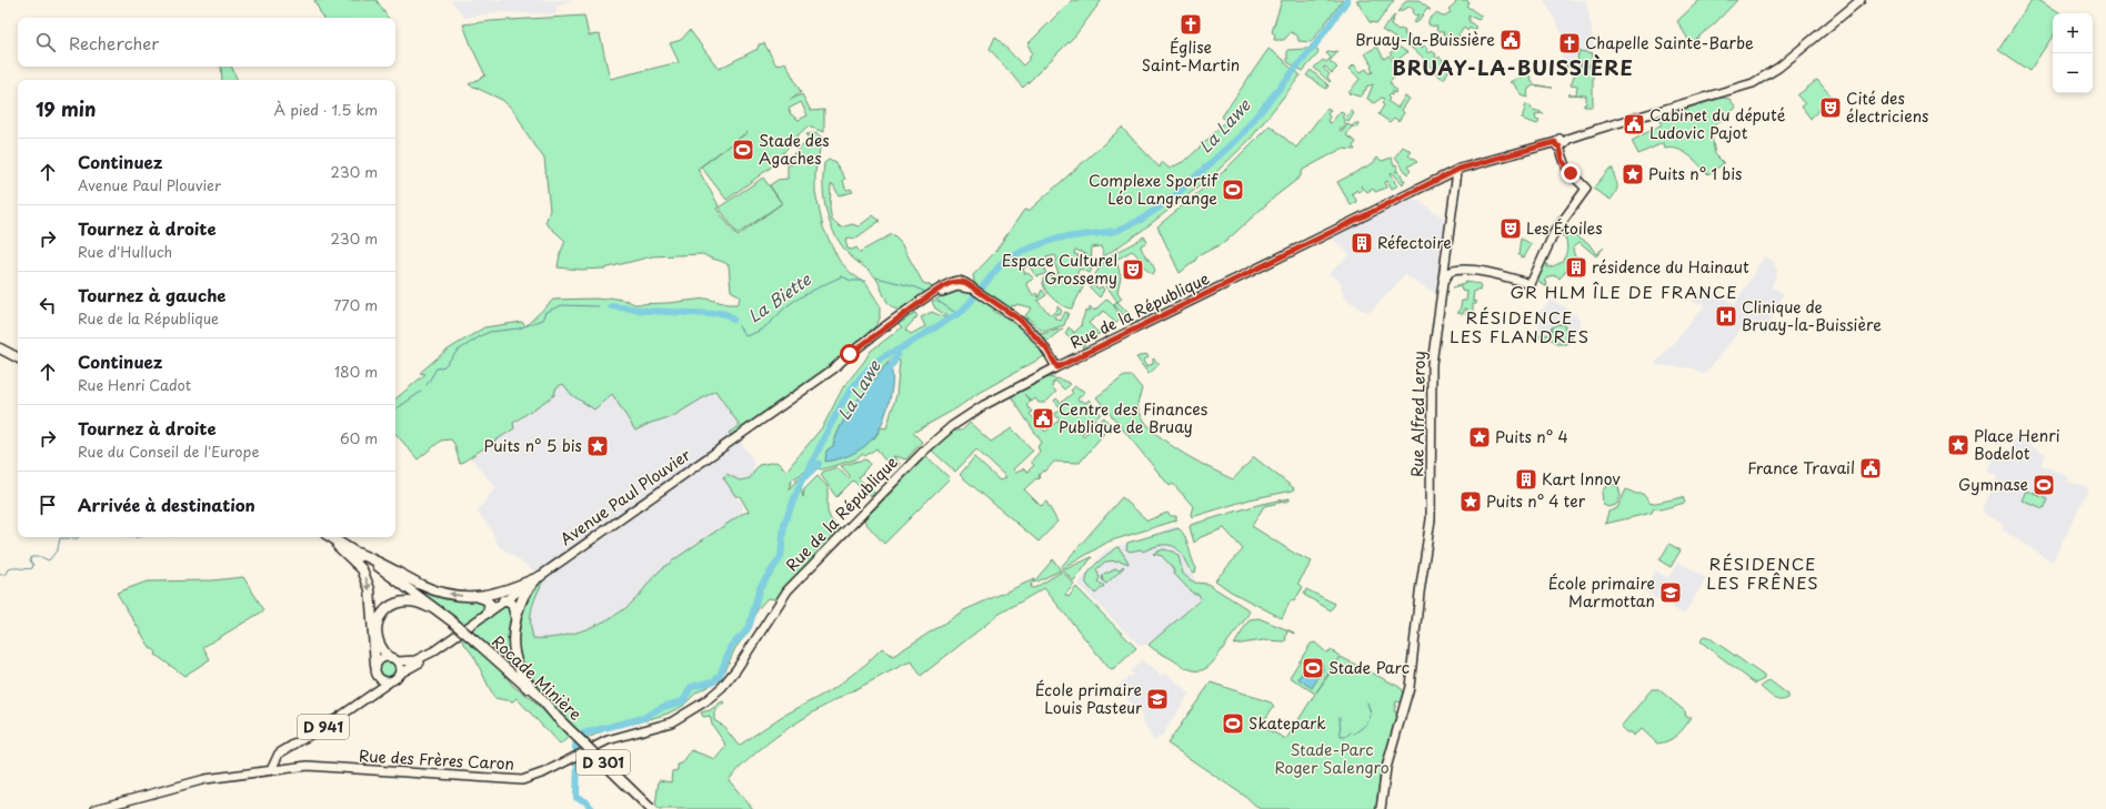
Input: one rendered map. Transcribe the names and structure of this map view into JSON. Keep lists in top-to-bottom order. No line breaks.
{"streets":{"highway":["Rocade Minière","D 301"],"main road":["Rue de la République","Rue Alfred Leroy","Avenue Paul Plouvier","D 941","Rue des Frères Caron"]},"crossings":[["Rue de la République","Rue Alfred Leroy"],["Rue de la République","Rue des Frères Caron"],["Avenue Paul Plouvier","D 941"],["D 941","Rue des Frères Caron"]],"districts":["BRUAY-LA-BUISSIÈRE","GR HLM ÎLE DE FRANCE","RÉSIDENCE LES FLANDRES","RÉSIDENCE LES FRÊNES"],"water":["La Lawe","La Biette"],"parks":["Stade-Parc Roger Salengro"],"places":{"church":["Église Saint-Martin","Chapelle Sainte-Barbe"],"public building":["Bruay-la-Buissière","Cabinet du député Ludovic Pajot","Centre des Finances Publique de Bruay","France Travail"],"theatre":["Cité des électriciens","Les Étoiles","Espace Culturel Grossemy"],"sports":["Stade des Agaches","Complexe Sportif Léo Langrange","Gymnase","Stade Parc","Skatepark"],"place":["Puits n° 1 bis","Puits n° 4","Place Henri Bodelot","Puits n° 5 bis","Puits n° 4 ter"],"building":["Réfectoire","résidence du Hainaut","Kart Innov"],"hospital":["Clinique de Bruay-la-Buissière"],"school or university":["École primaire Marmottan","École primaire Louis Pasteur"]},"page":{"map_buttons":["+","−"],"search":"Rechercher","heading":["19 min","À pied · 1.5 km"],"list":[["Continuez","Avenue Paul Plouvier","230 m"],["Tournez à droite","Rue d'Hulluch","230 m"],["Tournez à gauche","Rue de la République","770 m"],["Continuez","Rue Henri Cadot","180 m"],["Tournez à droite","Rue du Conseil de l'Europe","60 m"],"Arrivée à destination"]}}
